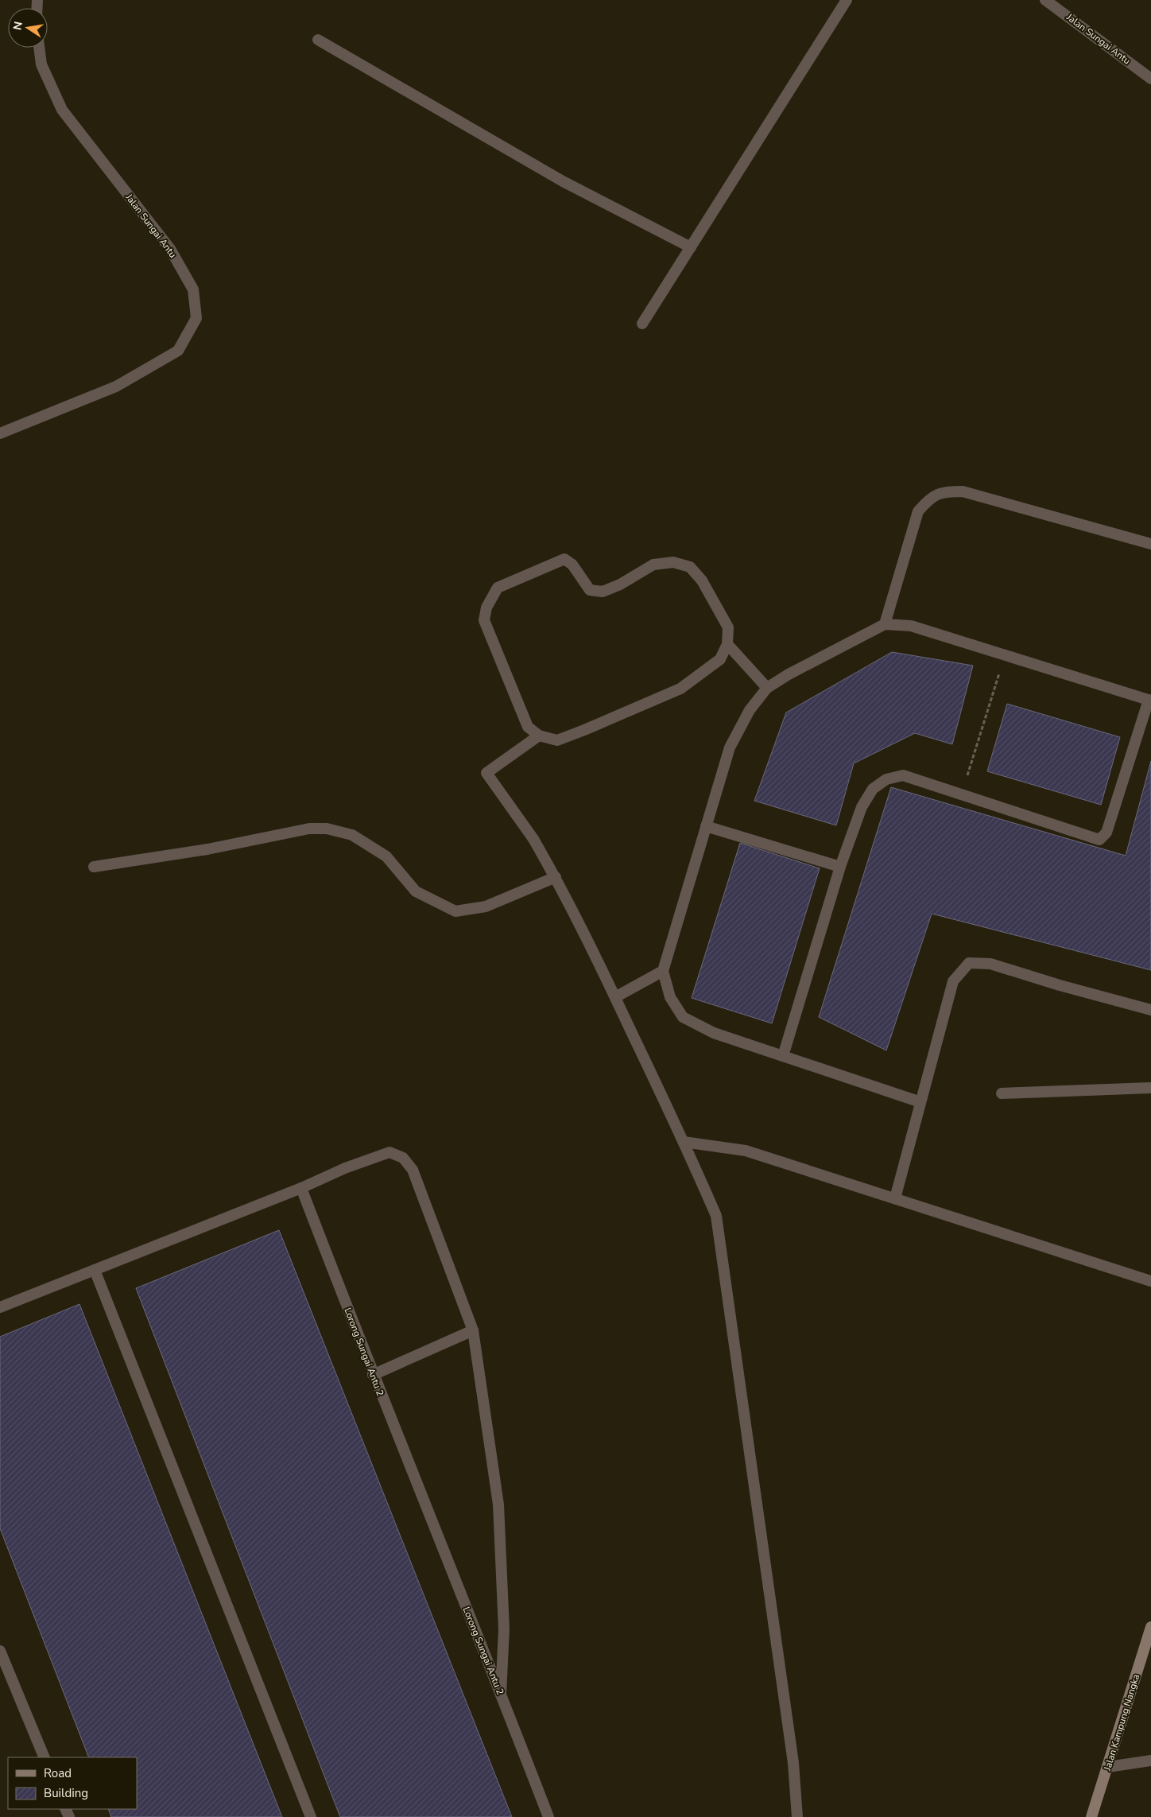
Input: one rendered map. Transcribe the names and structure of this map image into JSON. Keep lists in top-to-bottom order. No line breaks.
{"streets":{"main road":["Jalan Kampung Nangka"],"street":["Jalan Sungai Antu","Lorong Sungai Antu 2"]},"legend":["Road","Building"],"north":"left"}
